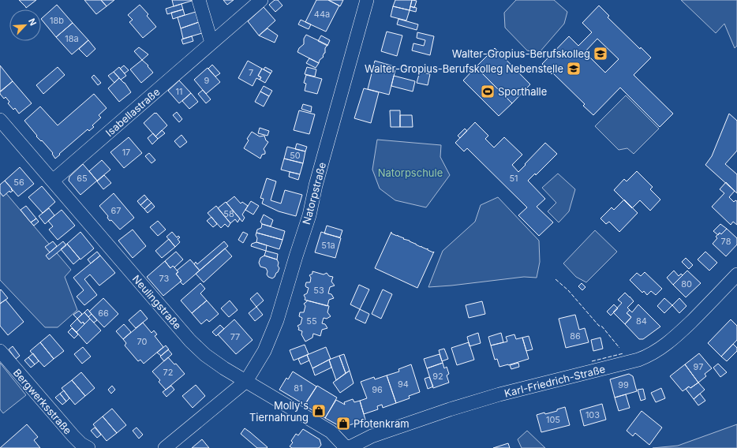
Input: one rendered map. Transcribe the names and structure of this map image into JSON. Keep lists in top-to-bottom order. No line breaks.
{"streets":{"street":["Isabellastraße","Natorpstraße","Neulingstraße","Karl-Friedrich-Straße","Bergwerksstraße"]},"crossings":[["Isabellastraße","Neulingstraße"],["Natorpstraße","Neulingstraße"],["Neulingstraße","Karl-Friedrich-Straße"]],"parks":["Natorpschule"],"places":{"school or university":["Walter-Gropius-Berufskolleg","Walter-Gropius-Berufskolleg Nebenstelle"],"sports":["Sporthalle"],"shop":["Molly's Tiernahrung","Pfotenkram"]},"house_numbers":["44a","18b","18a","7","9","11","17","50","65","51","56","67","58","78","51a","73","80","53","66","55","84","86","77","70","97","72","92","94","99","81","96","103","105"],"north":"top right"}
